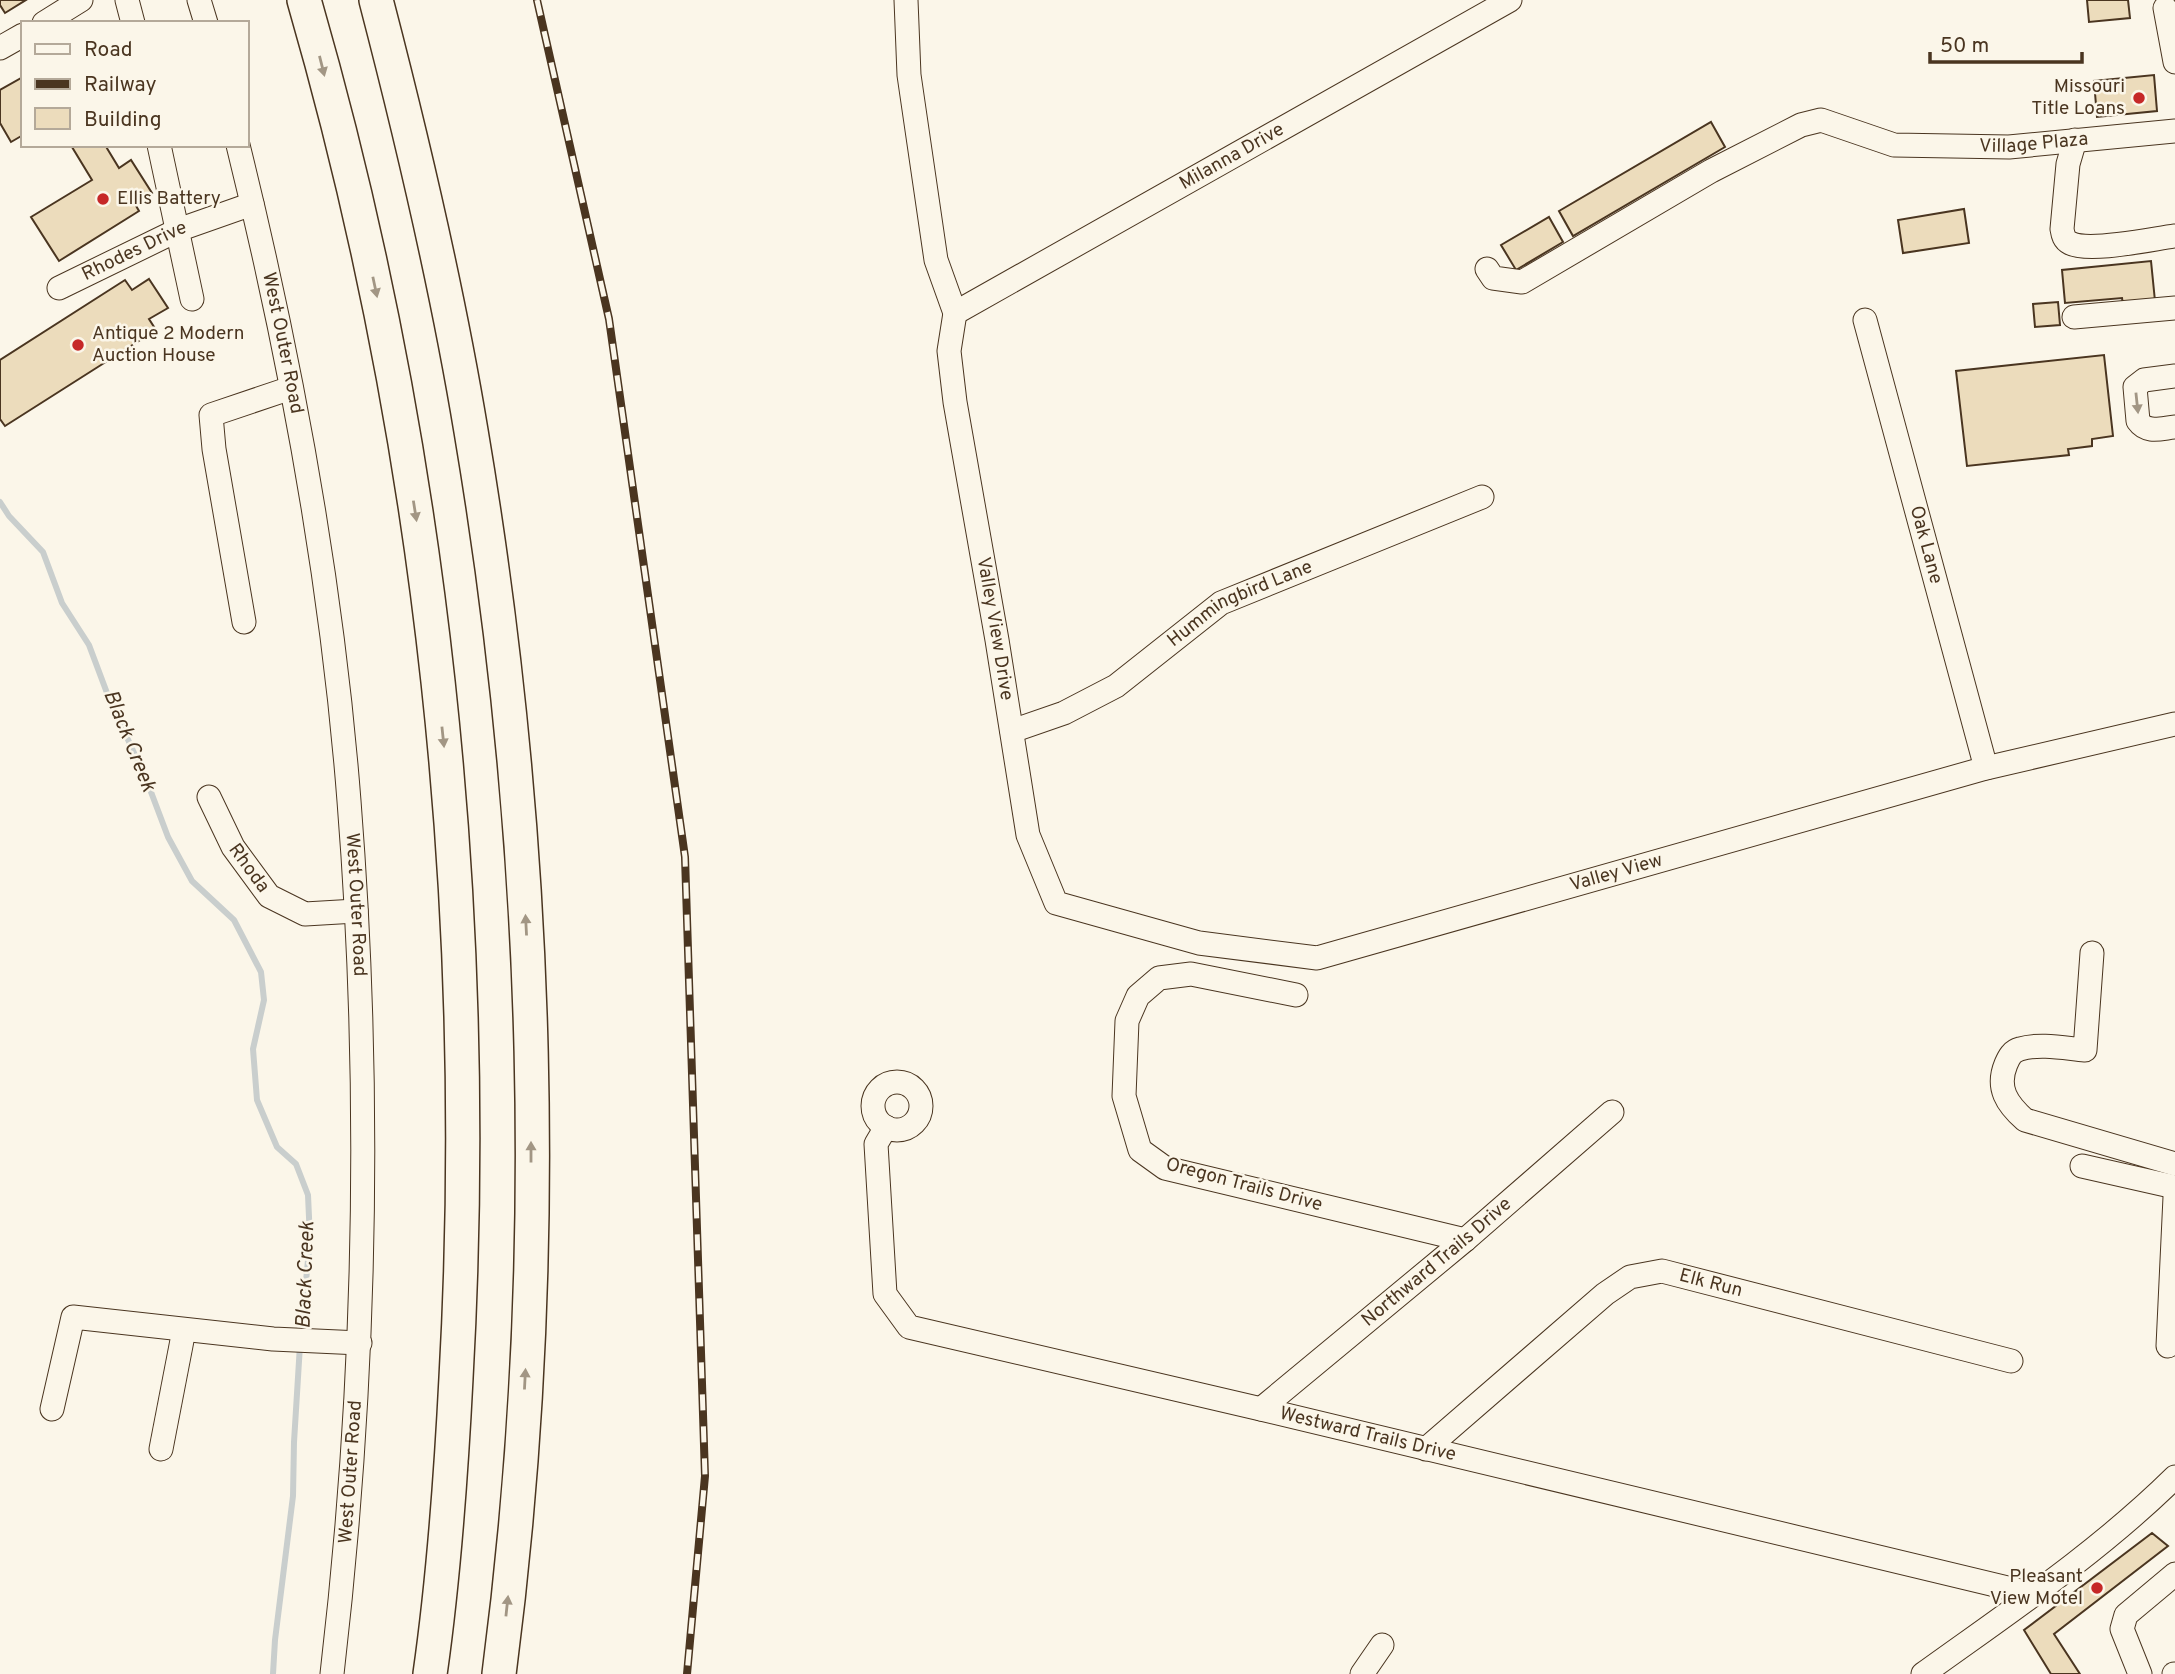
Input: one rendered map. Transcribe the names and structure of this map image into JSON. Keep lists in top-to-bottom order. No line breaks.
{"streets":{"street":["Village Plaza","Milanna Drive","Rhodes Drive","West Outer Road","Oak Lane","Hummingbird Lane","Valley View Drive","Rhoda","Valley View","Oregon Trails Drive","Northward Trails Drive","Elk Run","Westward Trails Drive"]},"crossings":[["Milanna Drive","Valley View Drive"],["Rhodes Drive","West Outer Road"],["West Outer Road","Rhoda"],["Oak Lane","Valley View"],["Hummingbird Lane","Valley View Drive"],["Valley View Drive","Valley View"],["Oregon Trails Drive","Northward Trails Drive"],["Northward Trails Drive","Westward Trails Drive"],["Elk Run","Westward Trails Drive"]],"water":["Black Creek"],"places":["Missouri Title Loans","Ellis Battery","Antique 2 Modern Auction House","Pleasant View Motel"],"legend":["Road","Railway","Building"],"scale_bar":"50 m"}
